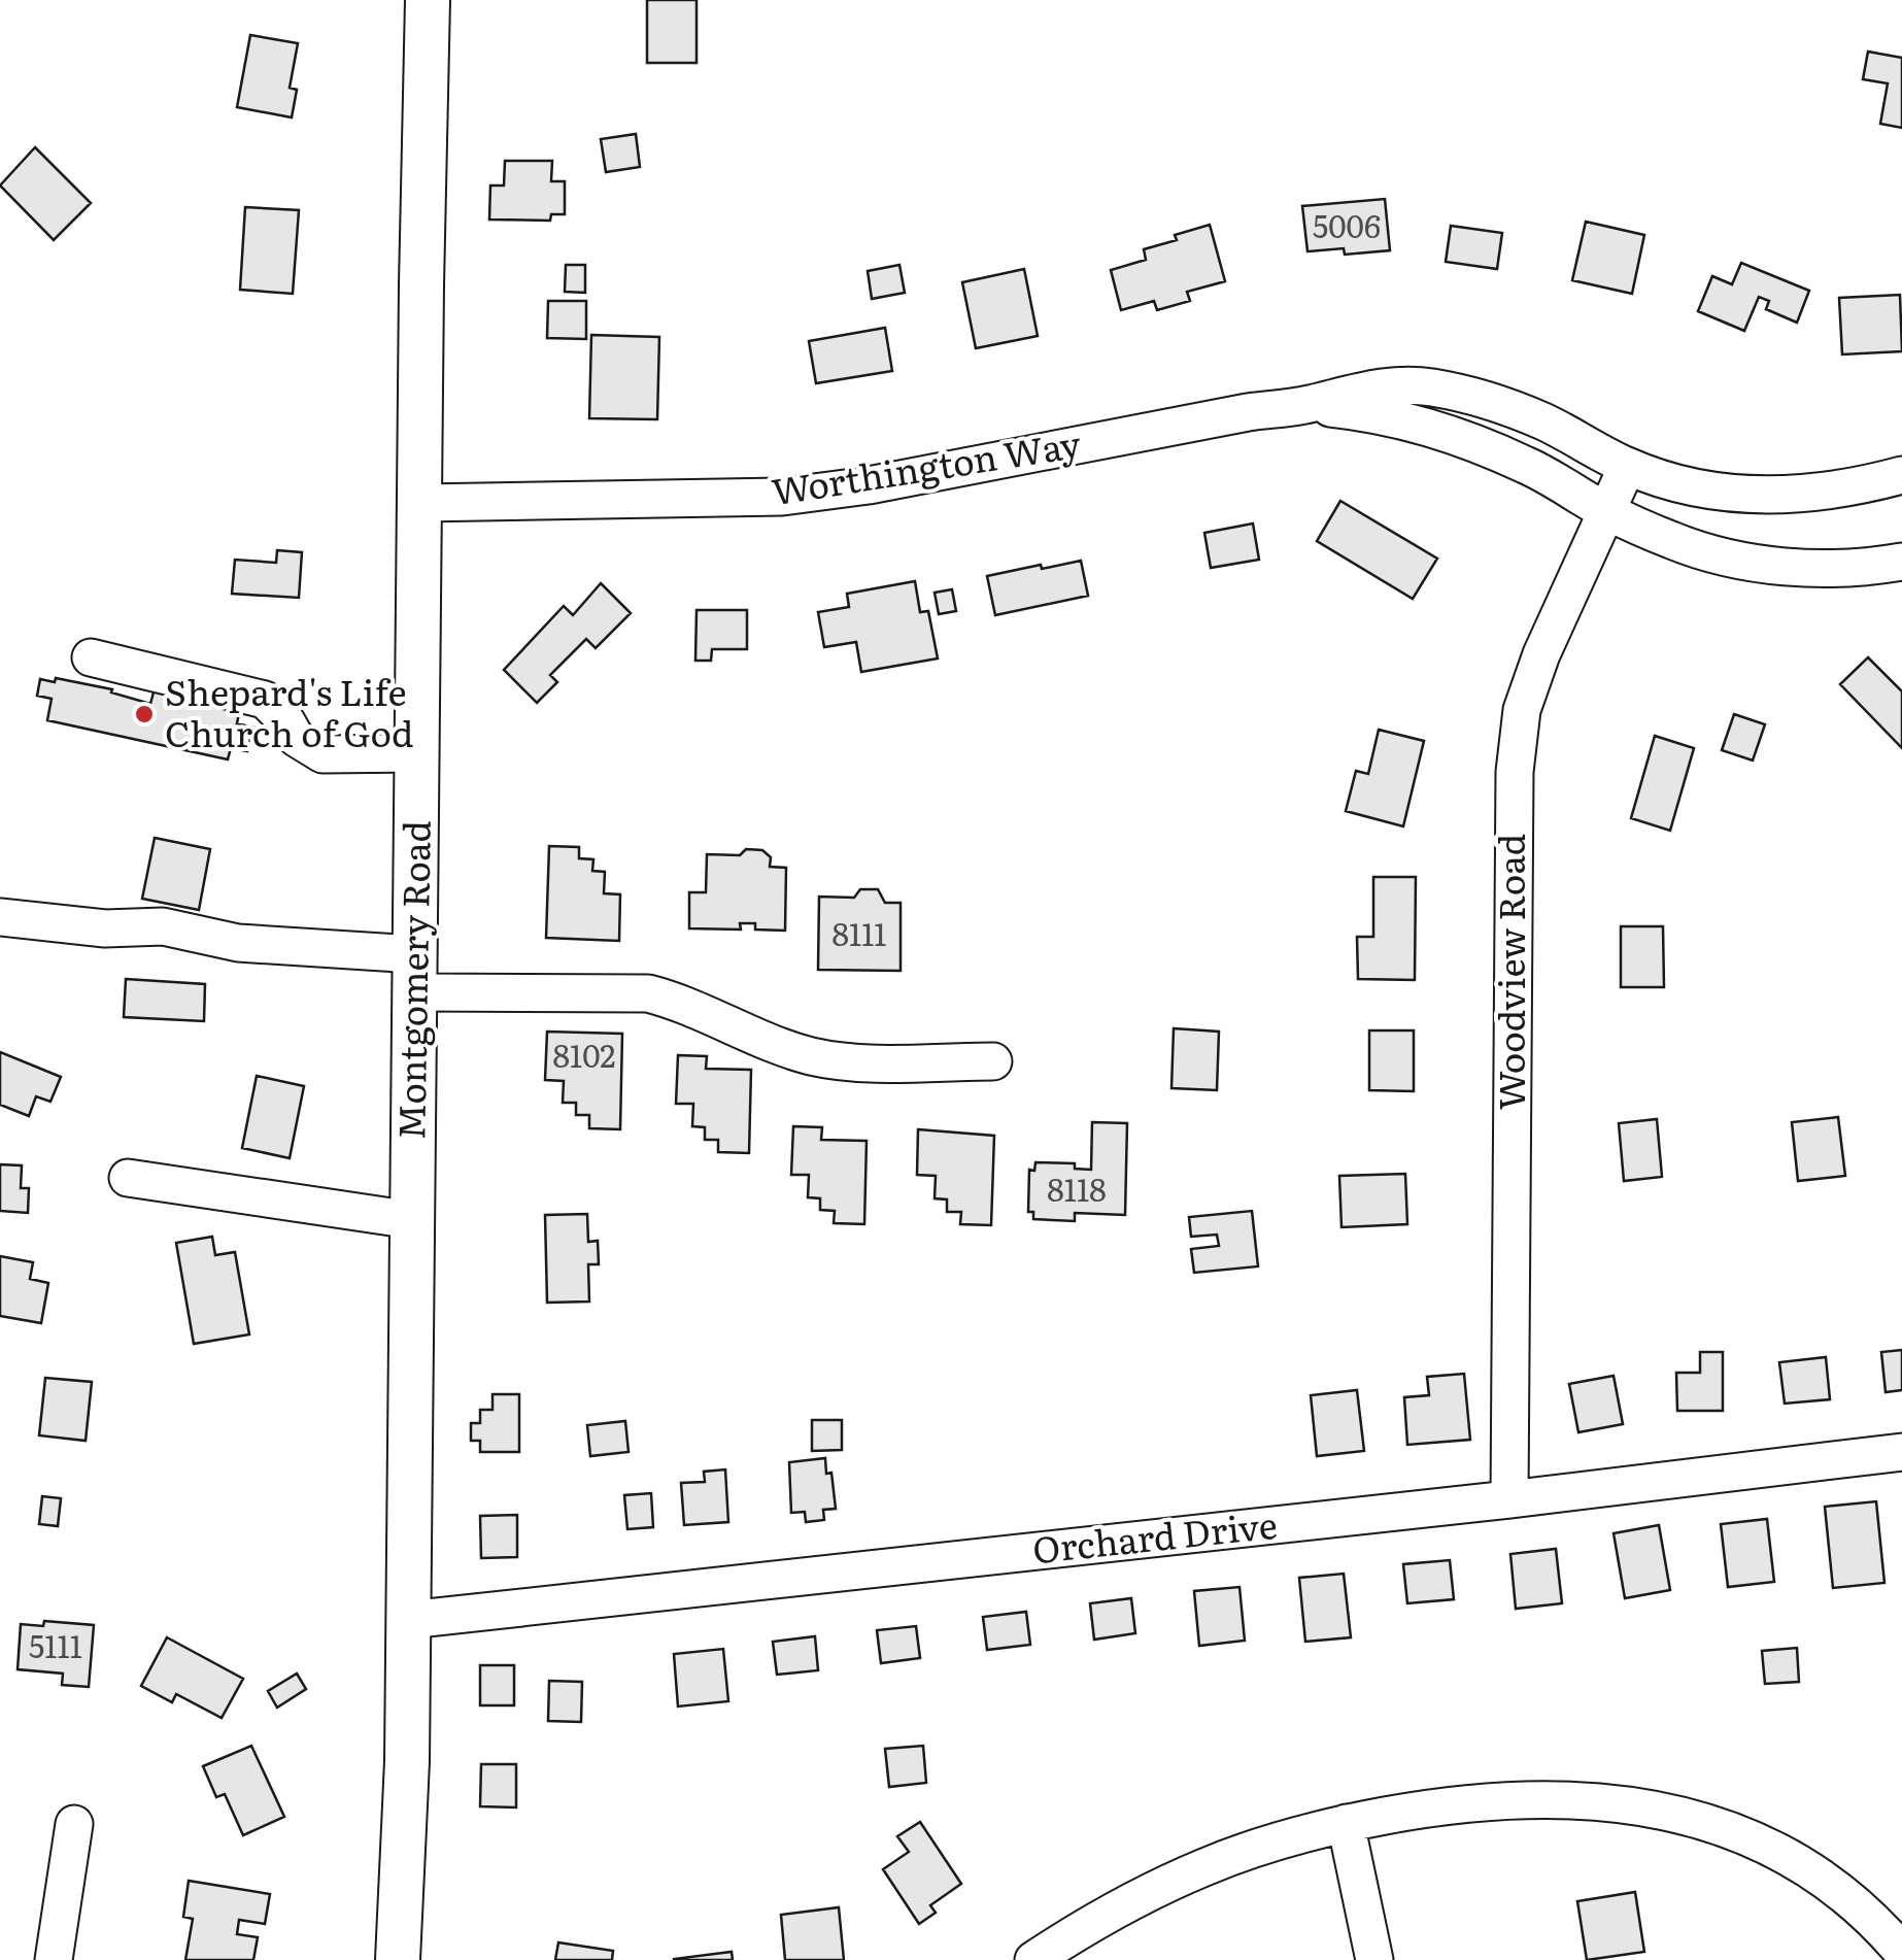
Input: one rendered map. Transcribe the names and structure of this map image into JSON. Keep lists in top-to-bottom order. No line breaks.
{"streets":{"main road":["Montgomery Road"],"street":["Worthington Way","Woodview Road","Orchard Drive"]},"crossings":[["Worthington Way","Woodview Road"],["Worthington Way","Montgomery Road"],["Woodview Road","Orchard Drive"],["Montgomery Road","Orchard Drive"]],"places":["Shepard's Life Church of God"],"house_numbers":["5006","8111","8102","8118","5111"]}
